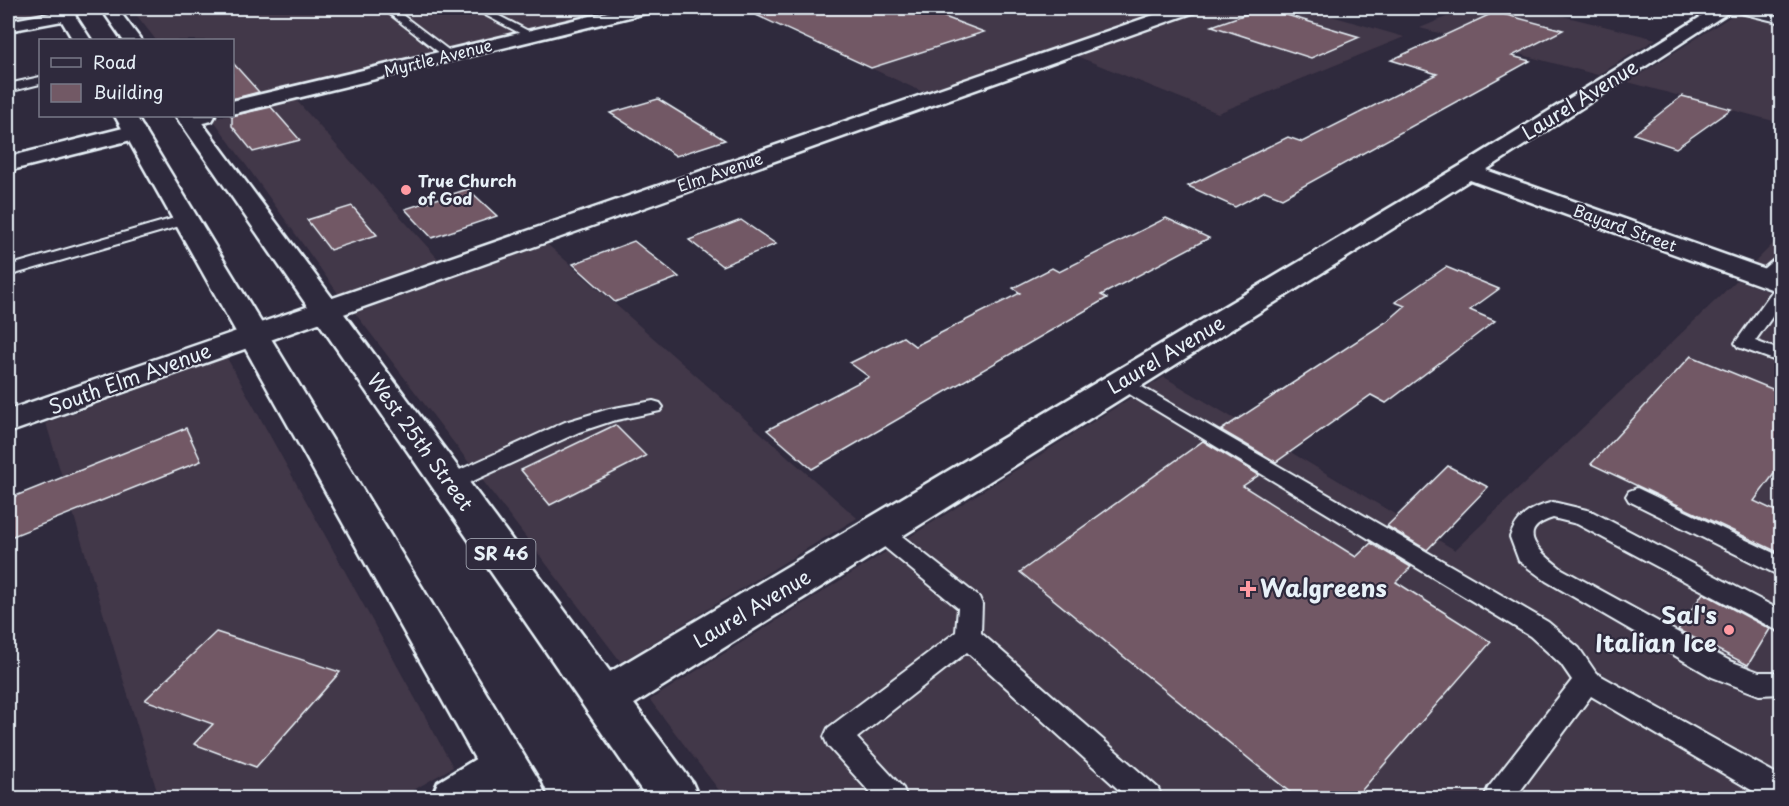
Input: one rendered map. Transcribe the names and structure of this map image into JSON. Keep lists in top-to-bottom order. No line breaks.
{"streets":{"street":["Myrtle Avenue","Laurel Avenue","Elm Avenue","Bayard Street","South Elm Avenue","West 25th Street","SR 46"]},"crossings":[["Laurel Avenue","Bayard Street"],["Laurel Avenue","West 25th Street"],["Elm Avenue","South Elm Avenue"],["Elm Avenue","West 25th Street"]],"places":{"other":["True Church of God","Sal's Italian Ice"],"health":["Walgreens"]},"legend":["Road","Building"]}
